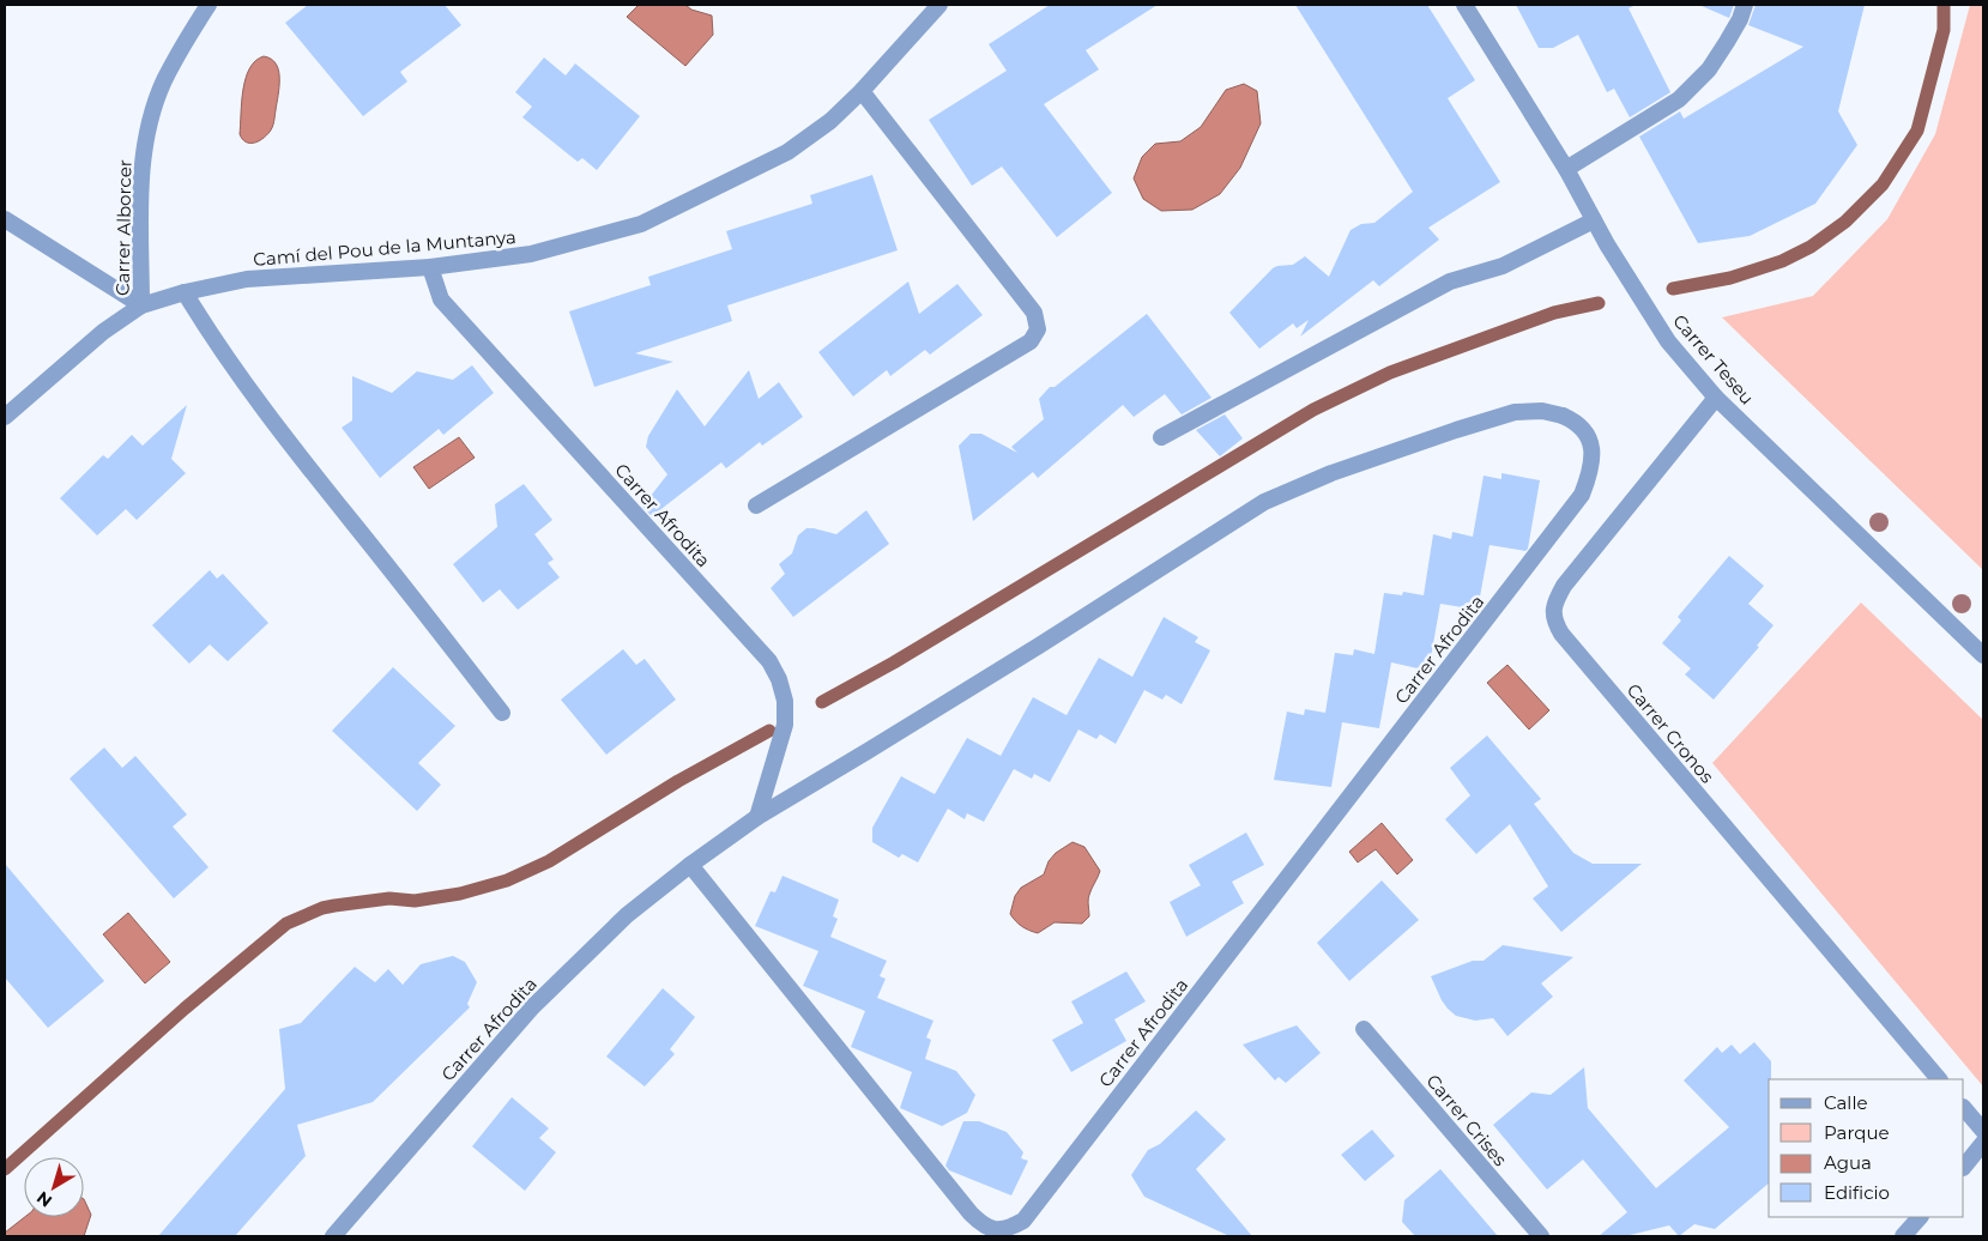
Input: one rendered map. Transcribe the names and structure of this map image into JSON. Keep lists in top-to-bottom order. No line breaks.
{"streets":{"street":["Carrer Alborcer","Camí del Pou de la Muntanya","Carrer Teseu","Carrer Afrodita","Carrer Cronos","Carrer Crises"]},"crossings":[["Carrer Alborcer","Camí del Pou de la Muntanya"],["Camí del Pou de la Muntanya","Carrer Afrodita"],["Carrer Teseu","Carrer Cronos"]],"legend":["Calle","Parque","Agua","Edificio"],"north":"bottom left"}
